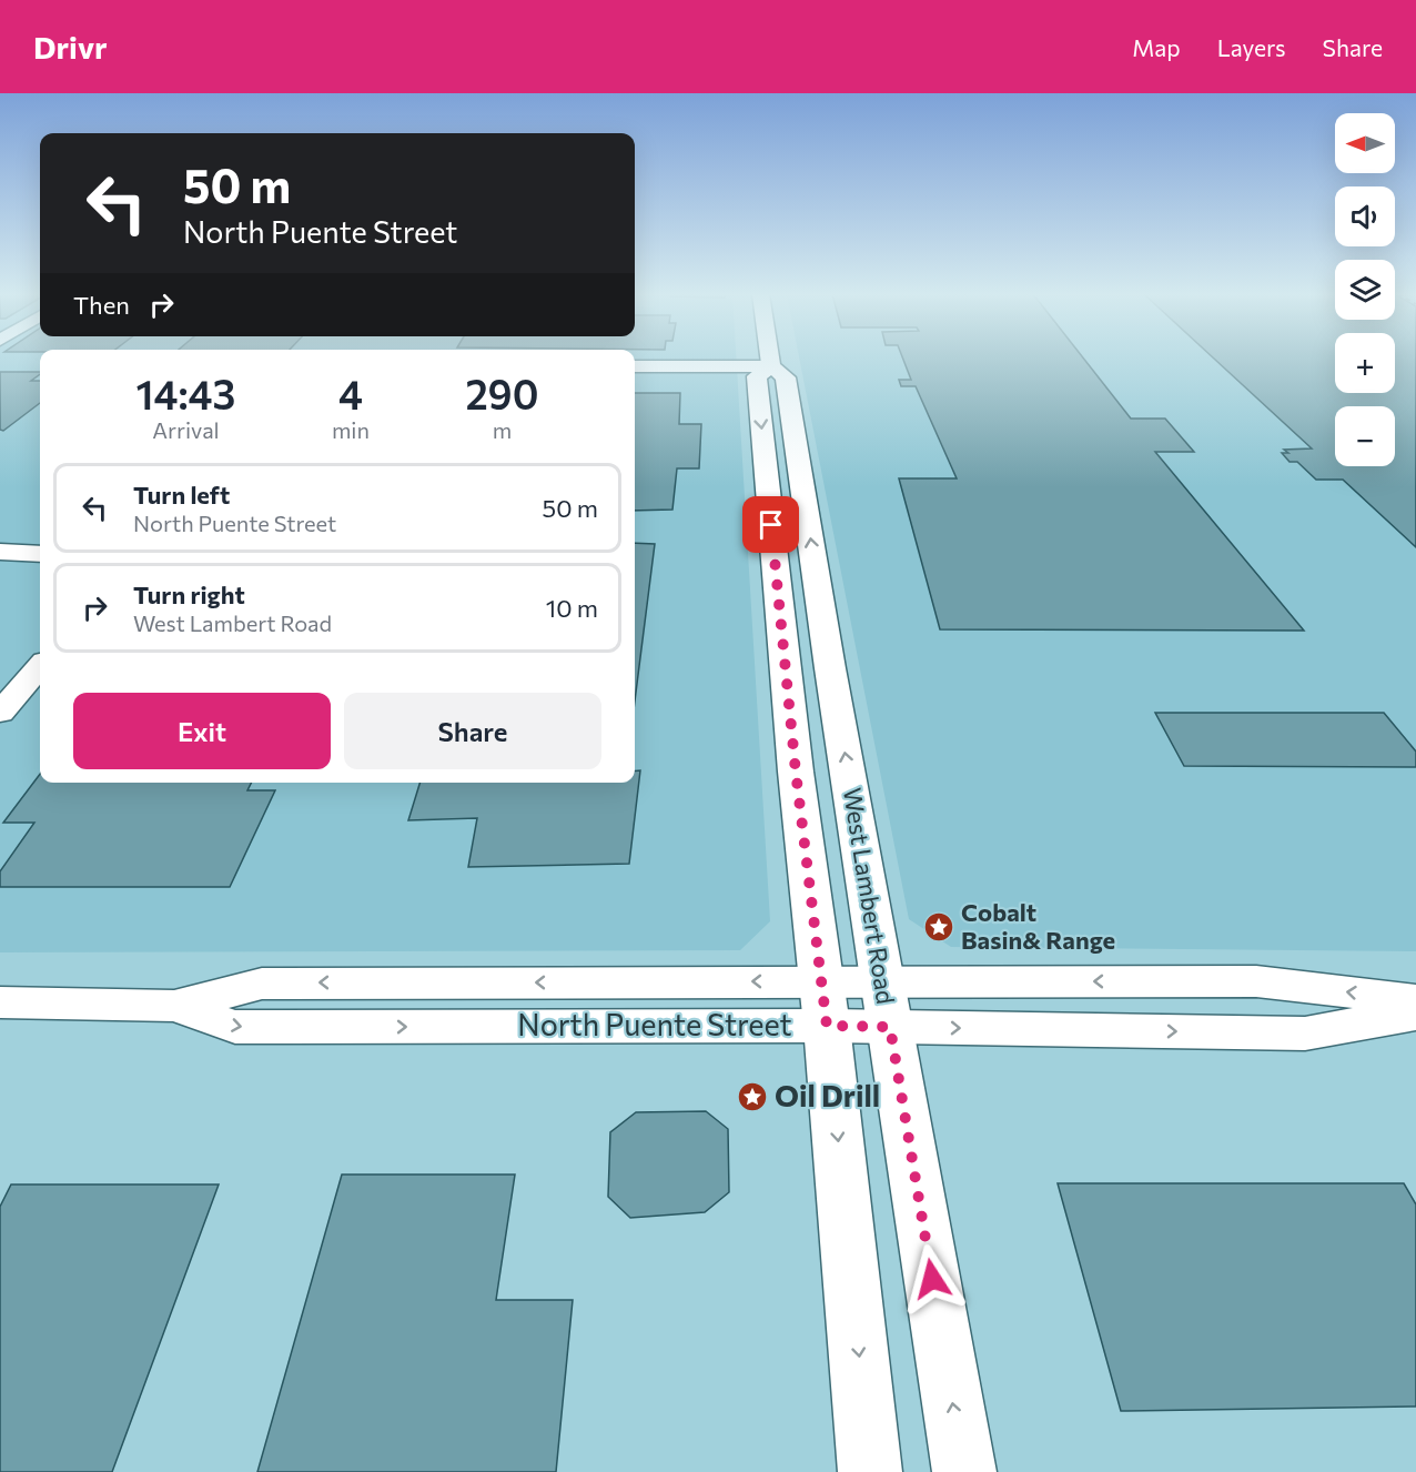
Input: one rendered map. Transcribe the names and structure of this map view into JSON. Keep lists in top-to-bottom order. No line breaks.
{"streets":{"main road":["West Lambert Road"],"street":["North Puente Street"]},"crossings":[["West Lambert Road","North Puente Street"]],"places":{"place":["Cobalt Basin& Range","Oil Drill"]},"north":"left","page":{"header":"Drivr","nav":["Map","Layers","Share"],"map_buttons":["+","−"],"turn":["50 m","North Puente Street"],"then":"Then","eta":["14:43","Arrival","4","min","290","m"],"list":[{"name":"Turn left","note":"North Puente Street","value":"50 m"},{"name":"Turn right","note":"West Lambert Road","value":"10 m"}],"buttons":["Exit","Share"]}}
